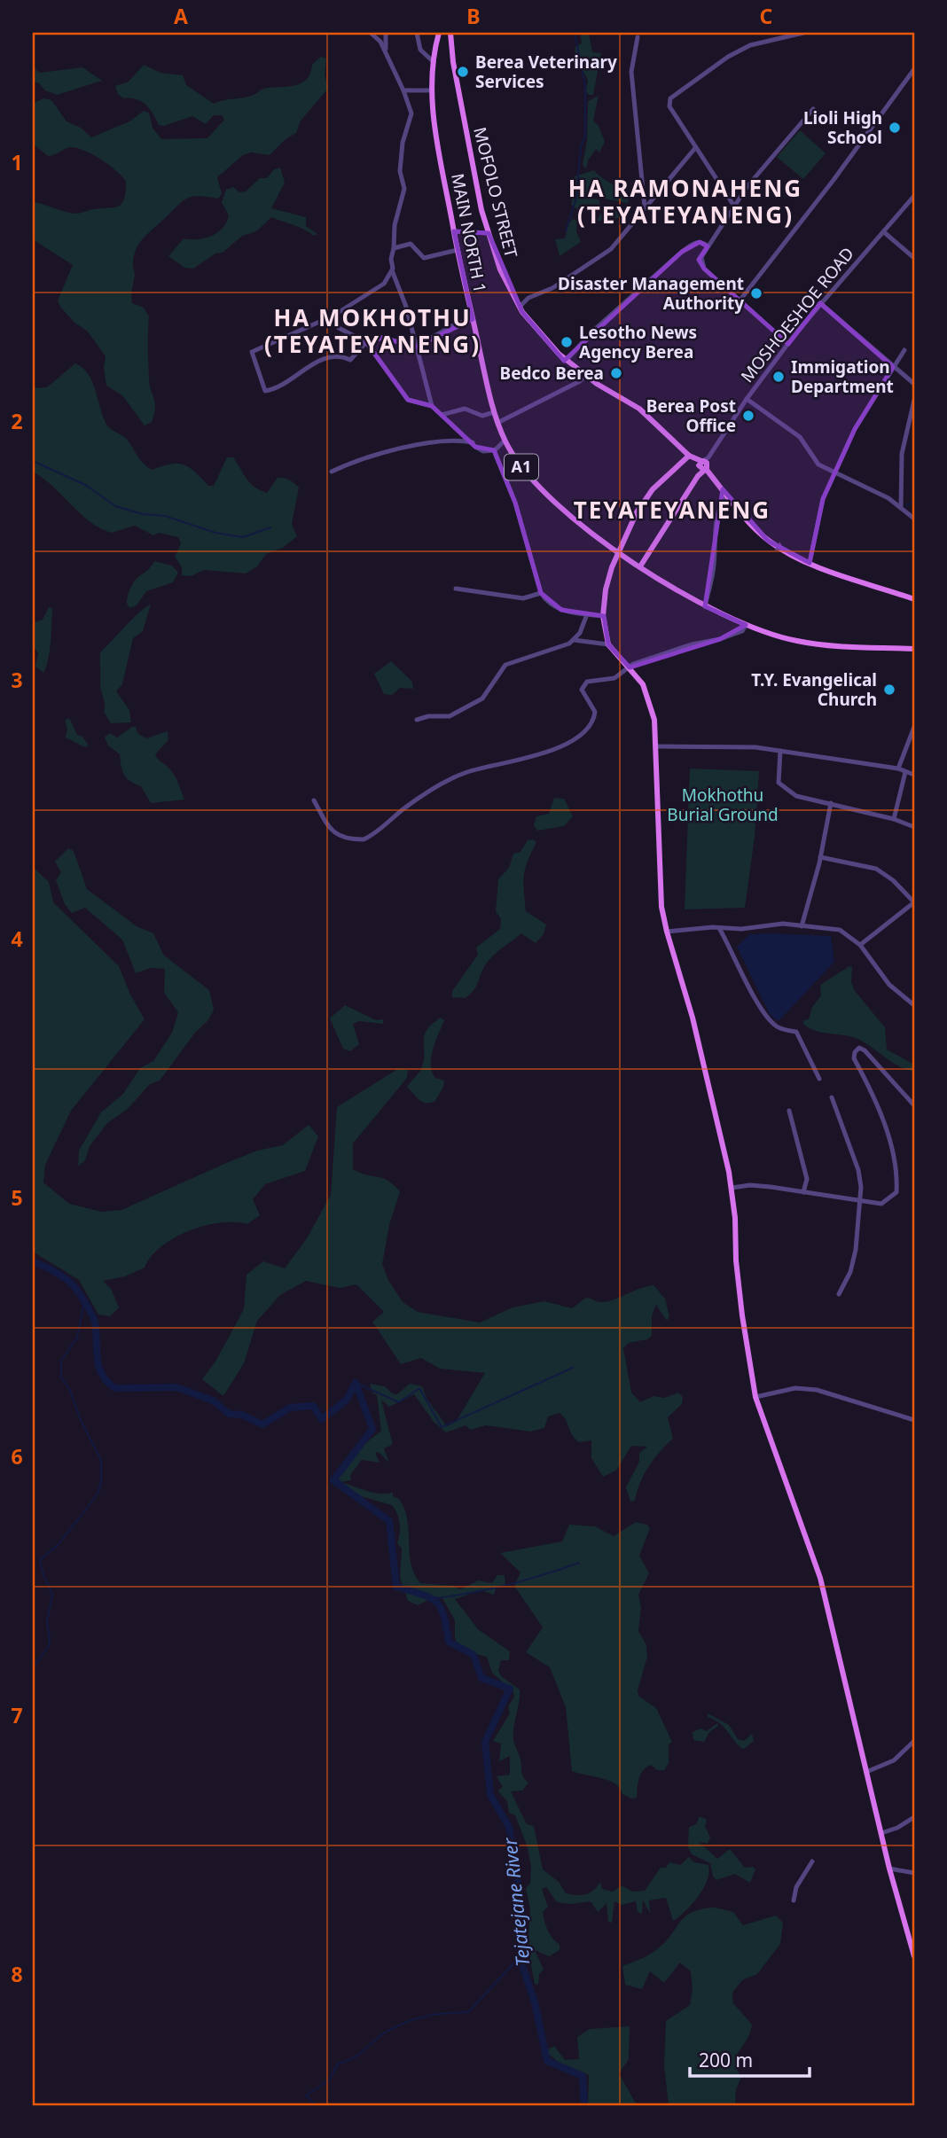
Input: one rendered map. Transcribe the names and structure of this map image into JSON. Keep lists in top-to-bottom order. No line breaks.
{"streets":{"main road":["MOFOLO STREET","MAIN NORTH 1","MOSHOESHOE ROAD","A1"]},"crossings":[["MOFOLO STREET","MOSHOESHOE ROAD"],["MAIN NORTH 1","MOSHOESHOE ROAD"]],"districts":["HA RAMONAHENG (TEYATEYANENG)","HA MOKHOTHU (TEYATEYANENG)","TEYATEYANENG"],"water":["Tejatejane River"],"parks":["Mokhothu Burial Ground"],"places":["Berea Veterinary Services","Lioli High School","Disaster Management Authority","Lesotho News Agency Berea","Bedco Berea","Immigation Department","Berea Post Office","T.Y. Evangelical Church"],"scale_bar":"200 m","grid":{"columns":["A","B","C"],"rows":["1","2","3","4","5","6","7","8"]}}
